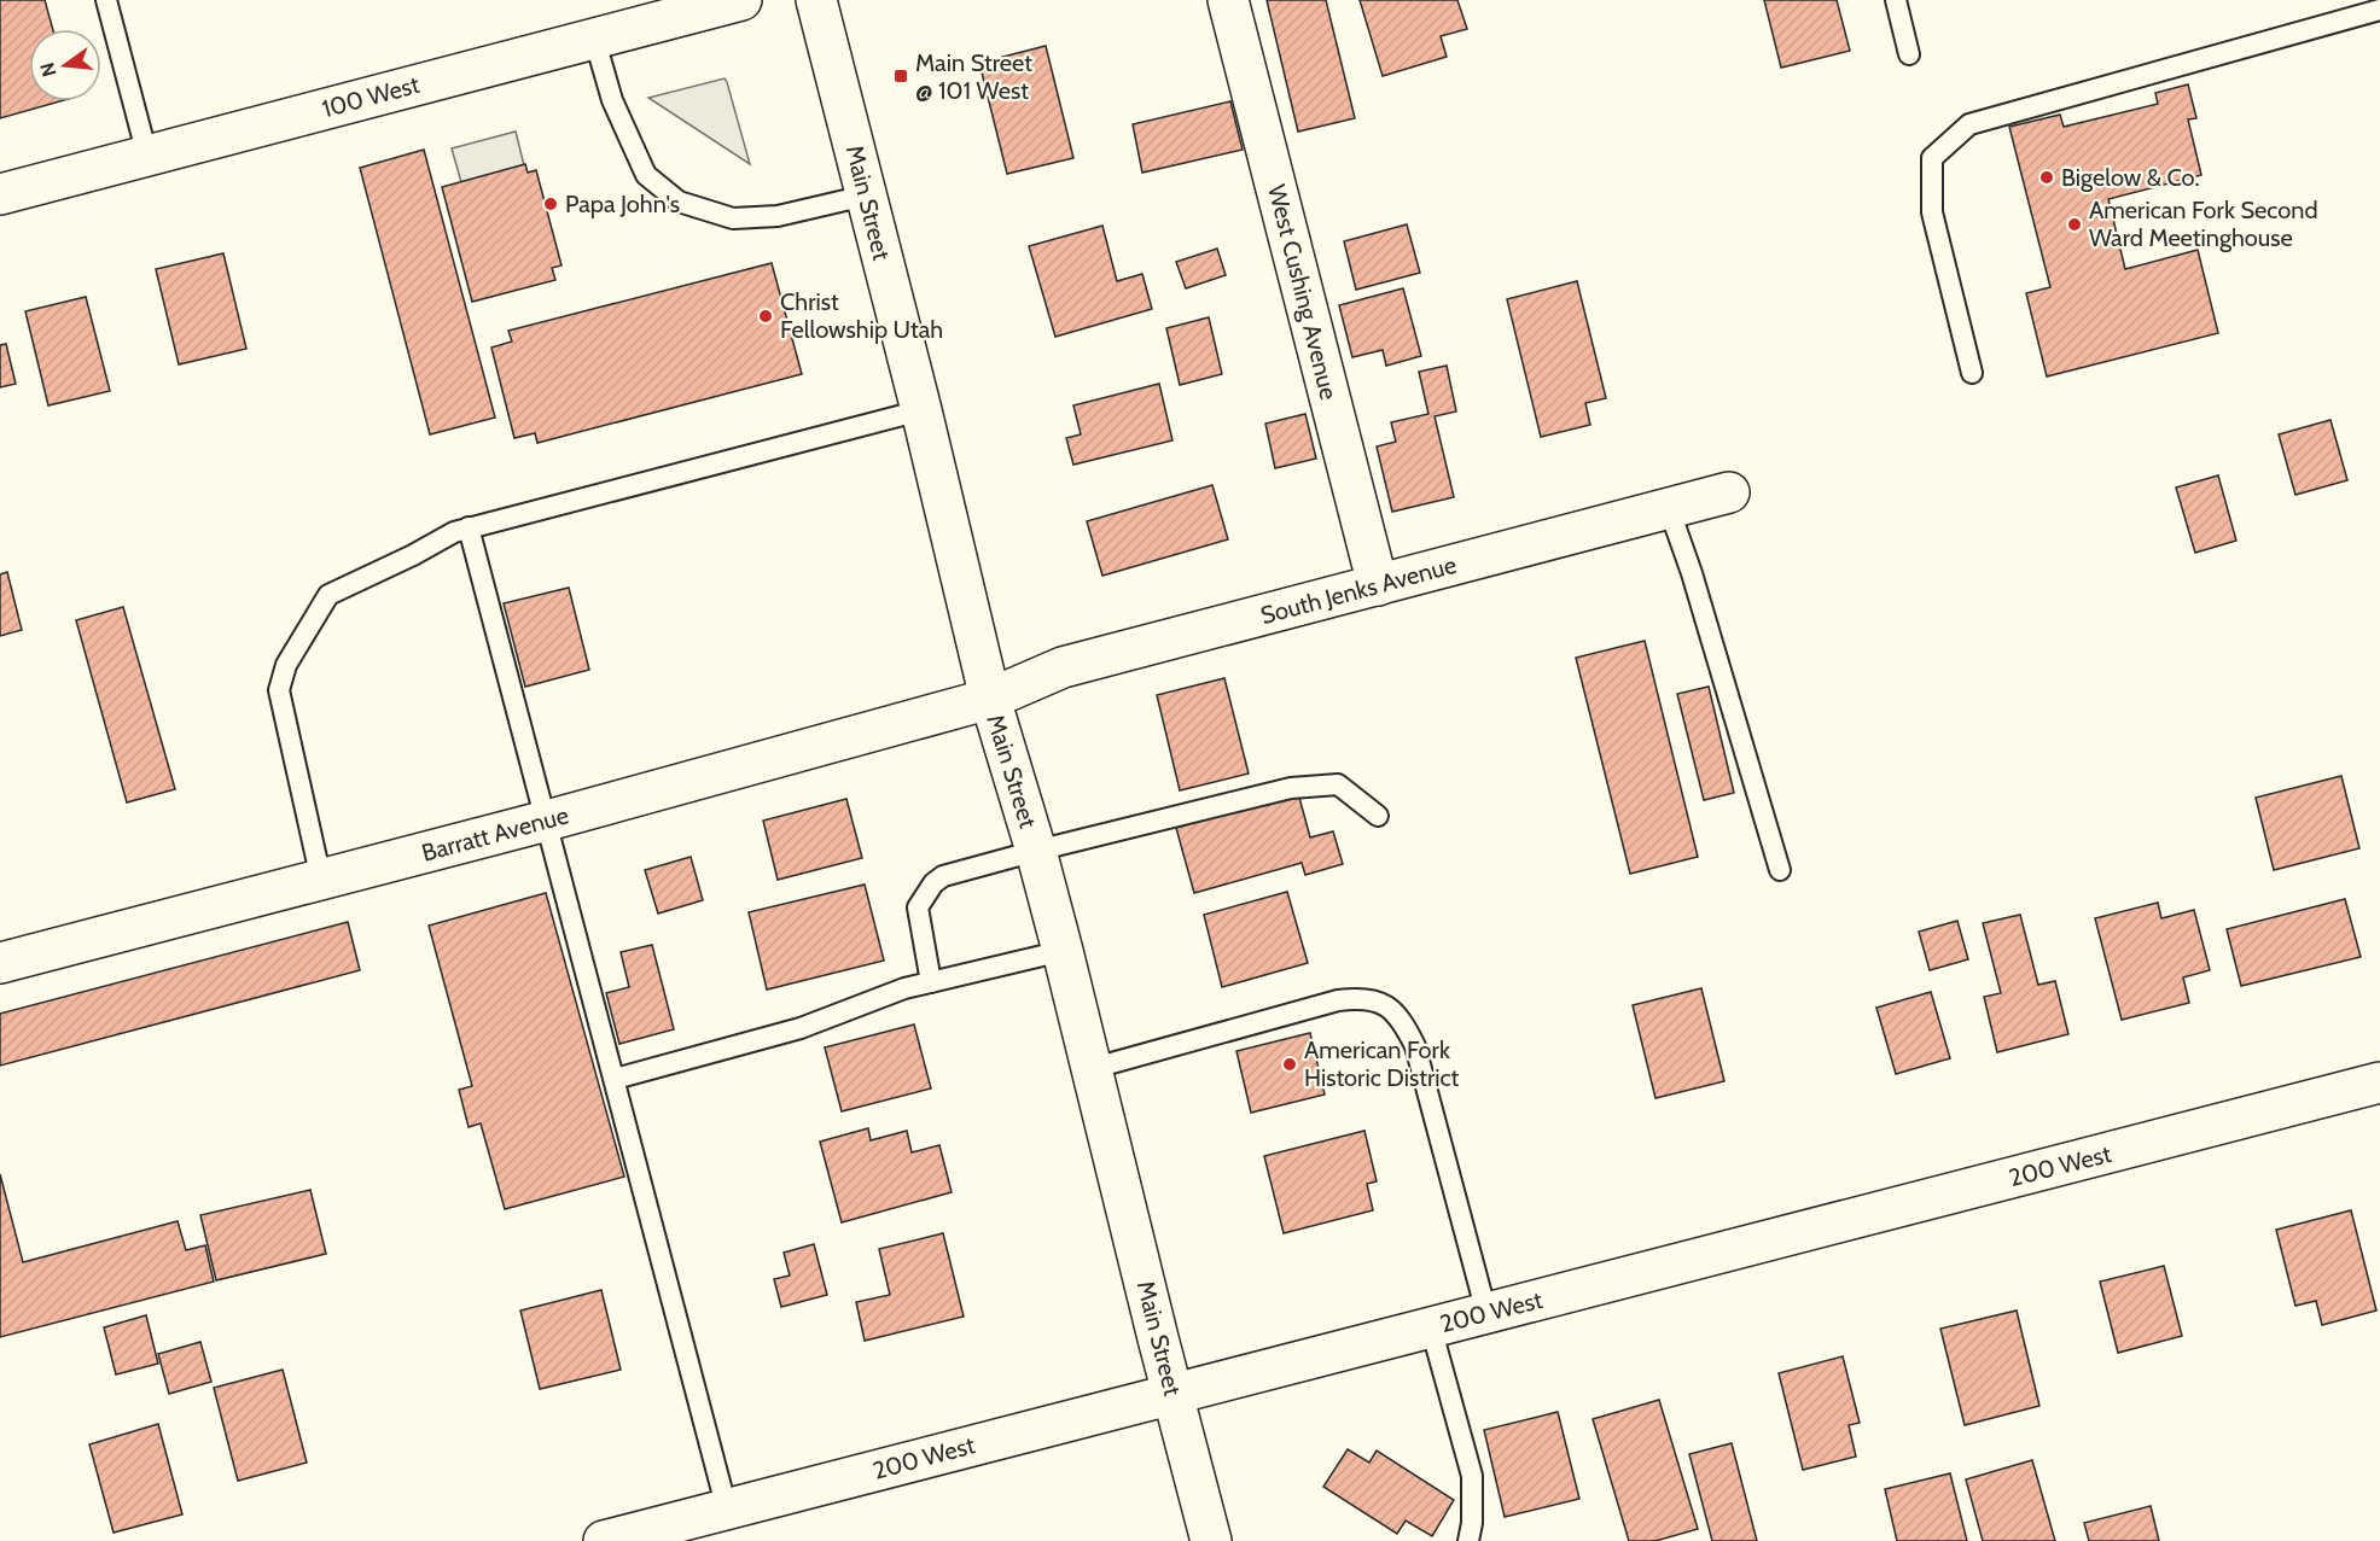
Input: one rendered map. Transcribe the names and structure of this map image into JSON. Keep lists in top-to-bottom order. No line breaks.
{"streets":{"street":["100 West","Main Street","West Cushing Avenue","South Jenks Avenue","Barratt Avenue","200 West"]},"crossings":[["Main Street","South Jenks Avenue"],["Main Street","Barratt Avenue"],["Main Street","200 West"],["West Cushing Avenue","South Jenks Avenue"],["South Jenks Avenue","Barratt Avenue"]],"places":{"transit":["Main Street @ 101 West"],"other":["Bigelow & Co.","Papa John's","American Fork Second Ward Meetinghouse","Christ Fellowship Utah","American Fork Historic District"]},"north":"left"}
